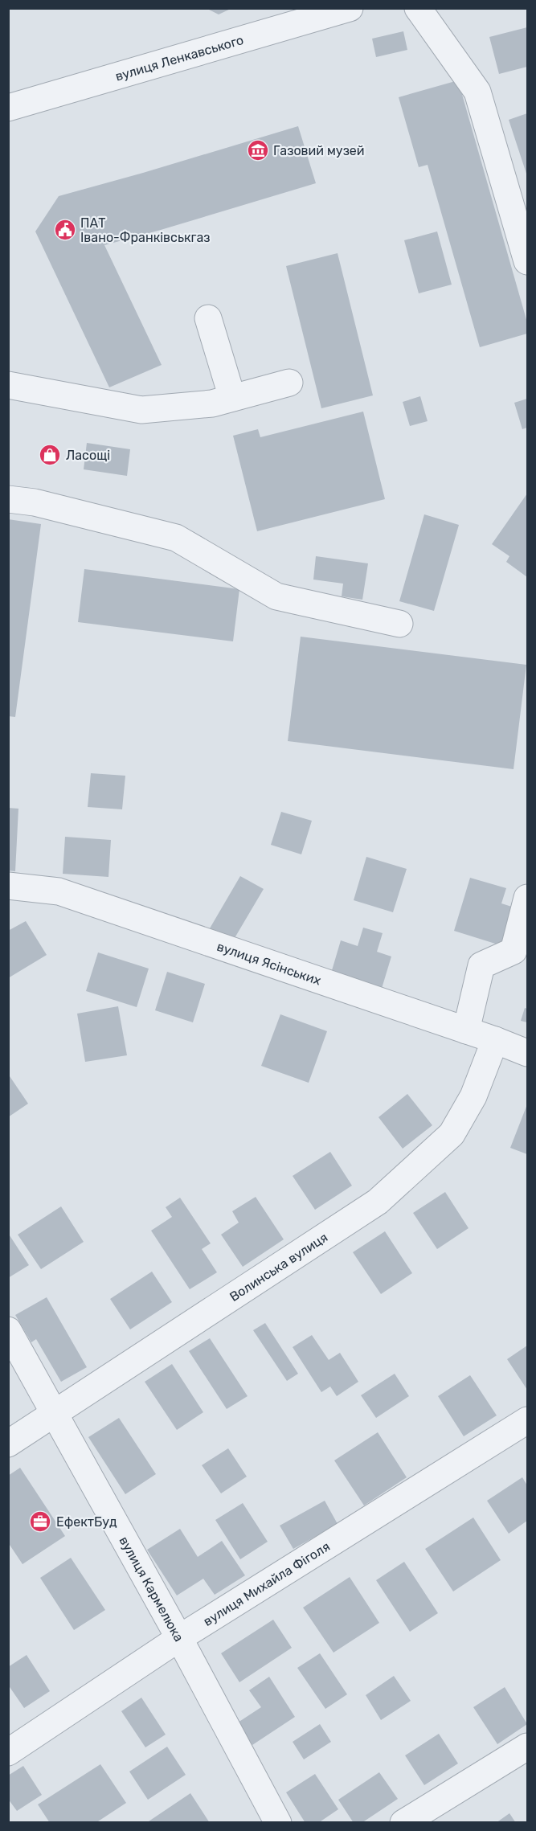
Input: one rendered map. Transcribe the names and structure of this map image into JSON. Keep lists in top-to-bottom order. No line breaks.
{"streets":{"street":["вулиця Ленкавського","вулиця Ясінських","Волинська вулиця","вулиця Михайла Фіголя","вулиця Кармелюка"]},"crossings":[["вулиця Ясінських","Волинська вулиця"],["Волинська вулиця","вулиця Кармелюка"],["вулиця Михайла Фіголя","вулиця Кармелюка"]],"places":{"museum":["Газовий музей"],"public building":["ПАТ Івано-Франківськгаз"],"shop":["Ласощі"],"office":["ЕфектБуд"]}}
